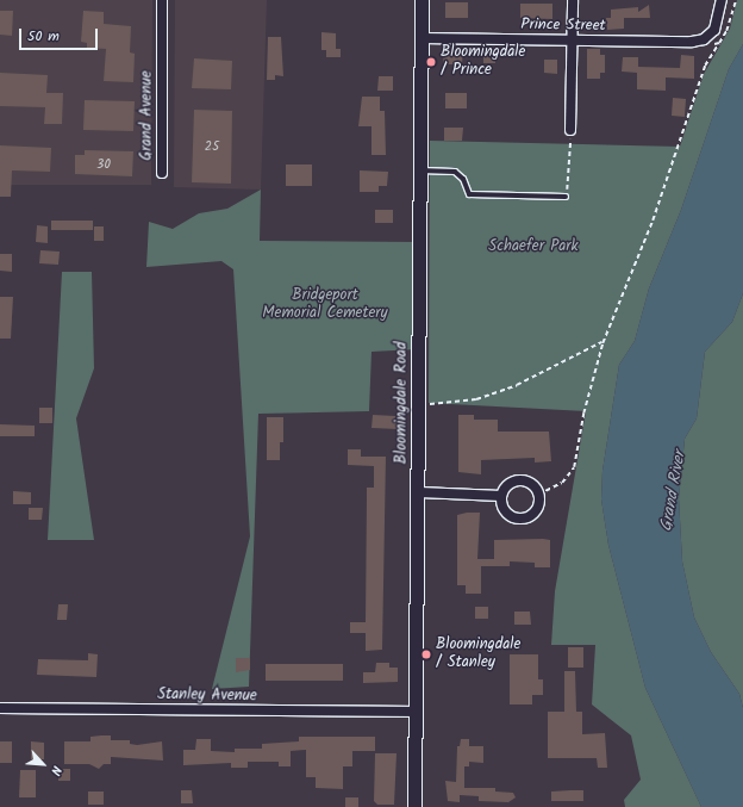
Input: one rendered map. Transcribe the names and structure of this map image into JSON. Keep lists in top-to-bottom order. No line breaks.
{"streets":{"main road":["Bloomingdale Road"],"street":["Prince Street","Grand Avenue","Stanley Avenue"]},"crossings":[["Prince Street","Bloomingdale Road"],["Bloomingdale Road","Stanley Avenue"]],"water":["Grand River"],"parks":["Schaefer Park","Bridgeport Memorial Cemetery"],"places":["Bloomingdale / Prince","Bloomingdale / Stanley"],"house_numbers":["25","30"],"scale_bar":"50 m","north":"bottom right"}
